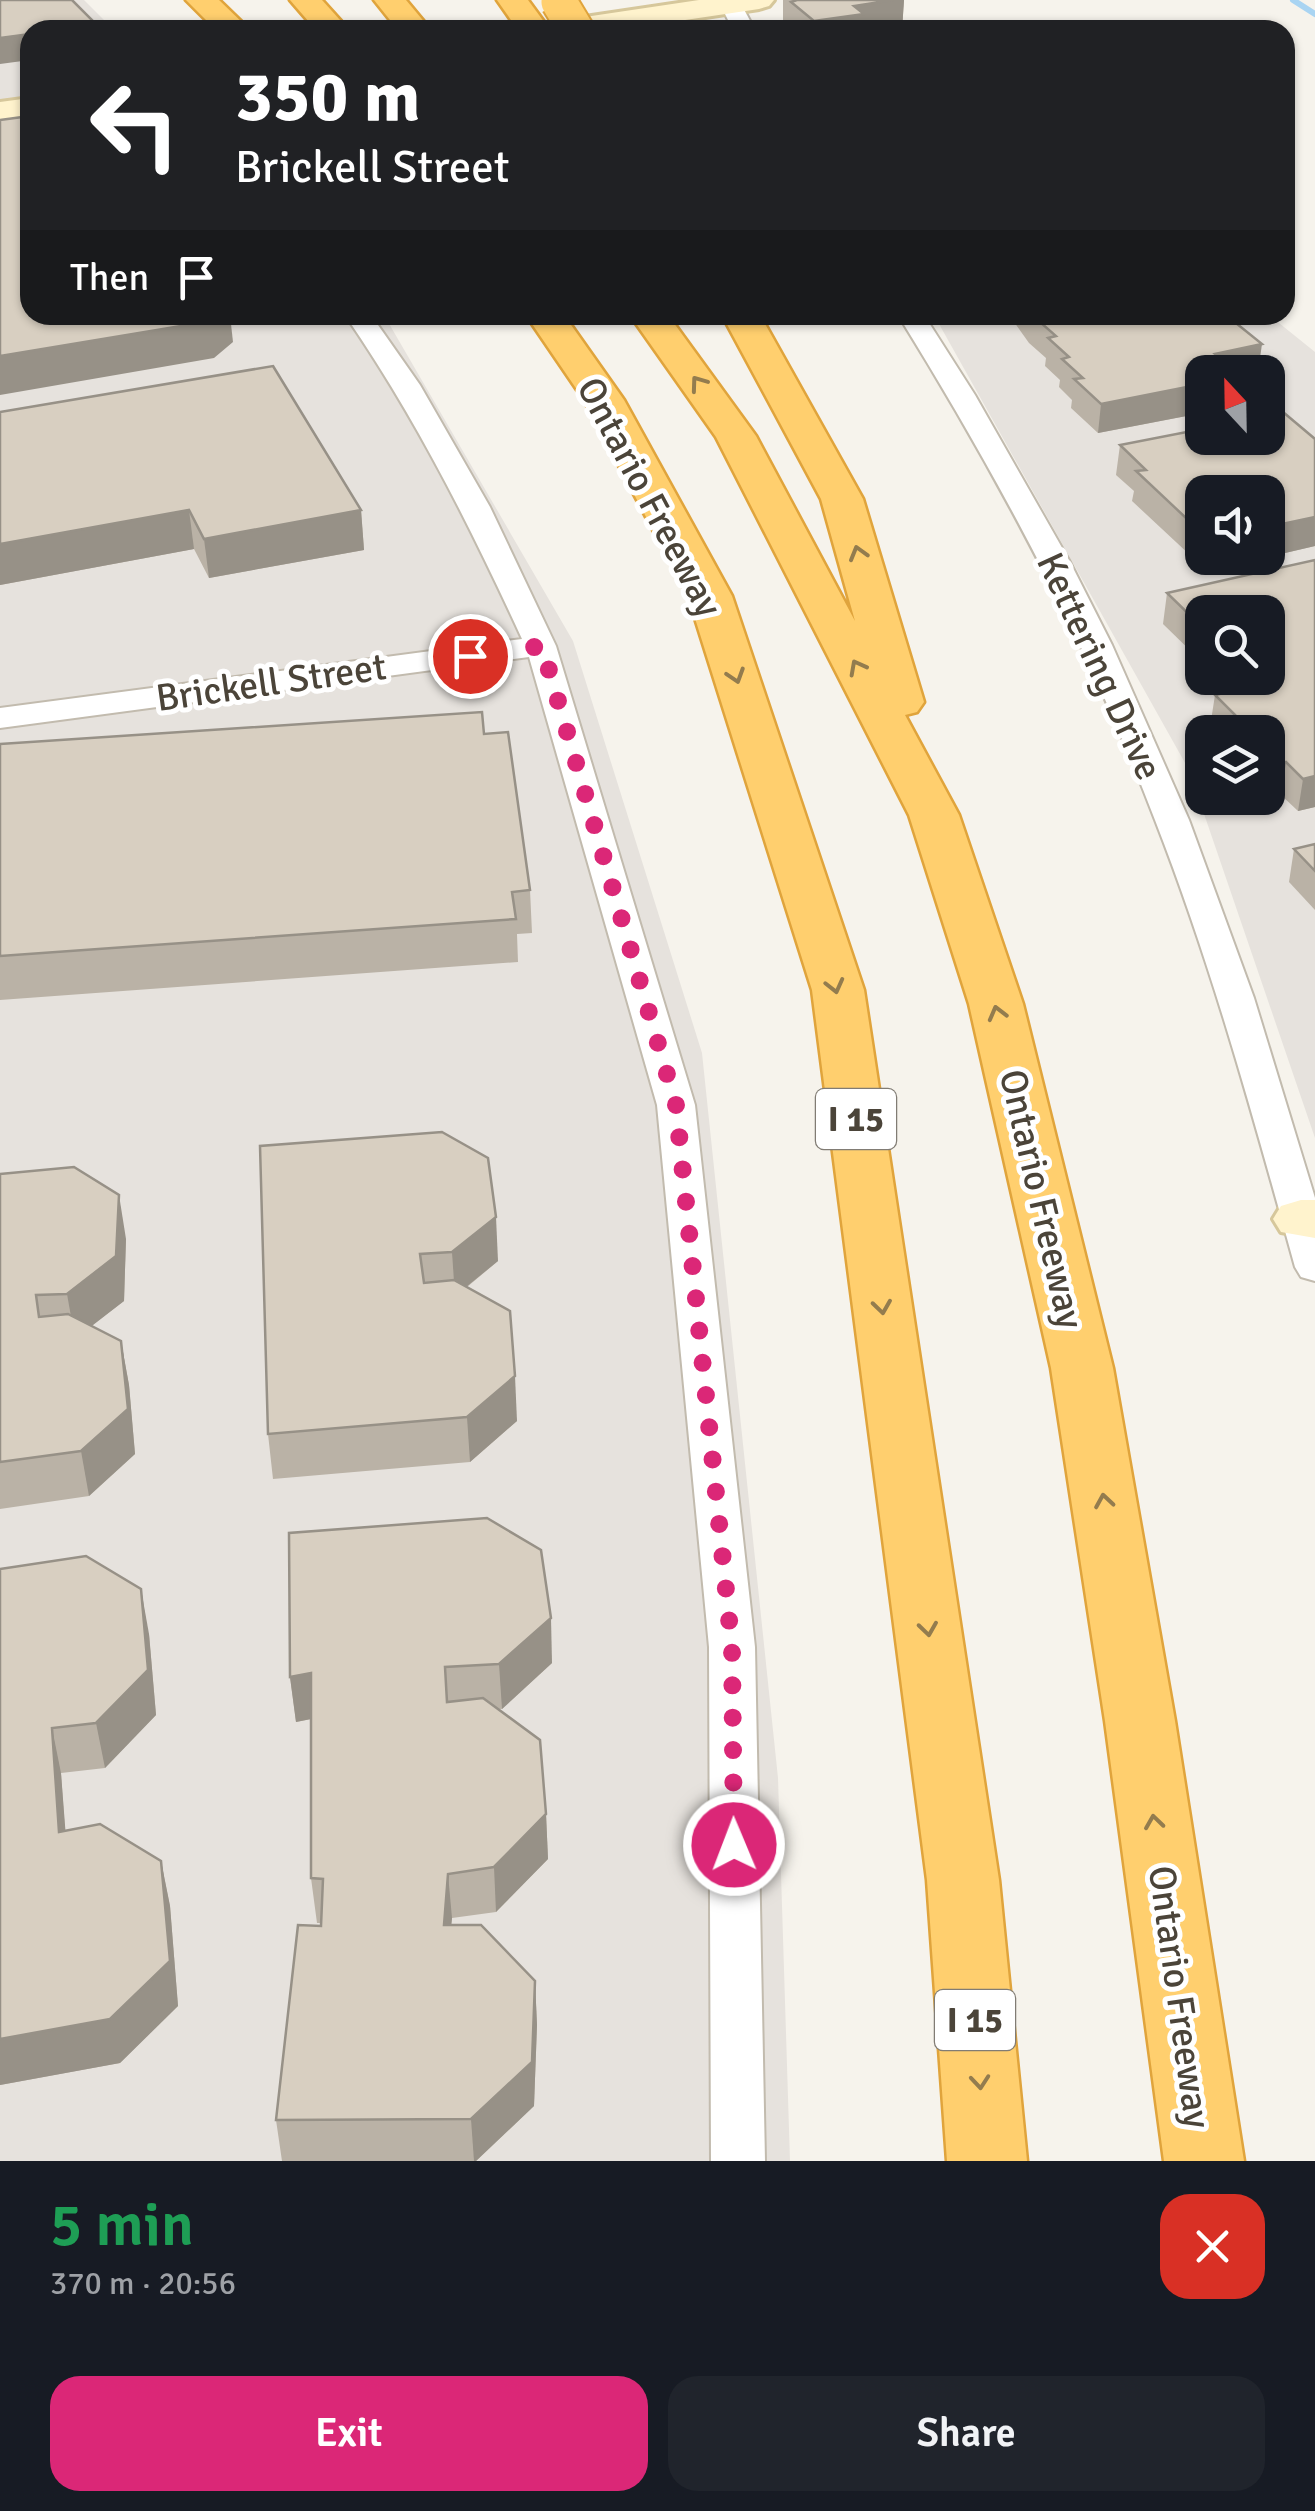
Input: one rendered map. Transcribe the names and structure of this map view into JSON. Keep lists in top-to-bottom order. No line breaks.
{"streets":{"highway":["Ontario Freeway","I 15"],"street":["Kettering Drive","Brickell Street"]},"north":"top","page":{"turn":["350 m","Brickell Street"],"then":"Then","heading":["5 min","370 m · 20:56"],"buttons":["Exit","Share"]}}
